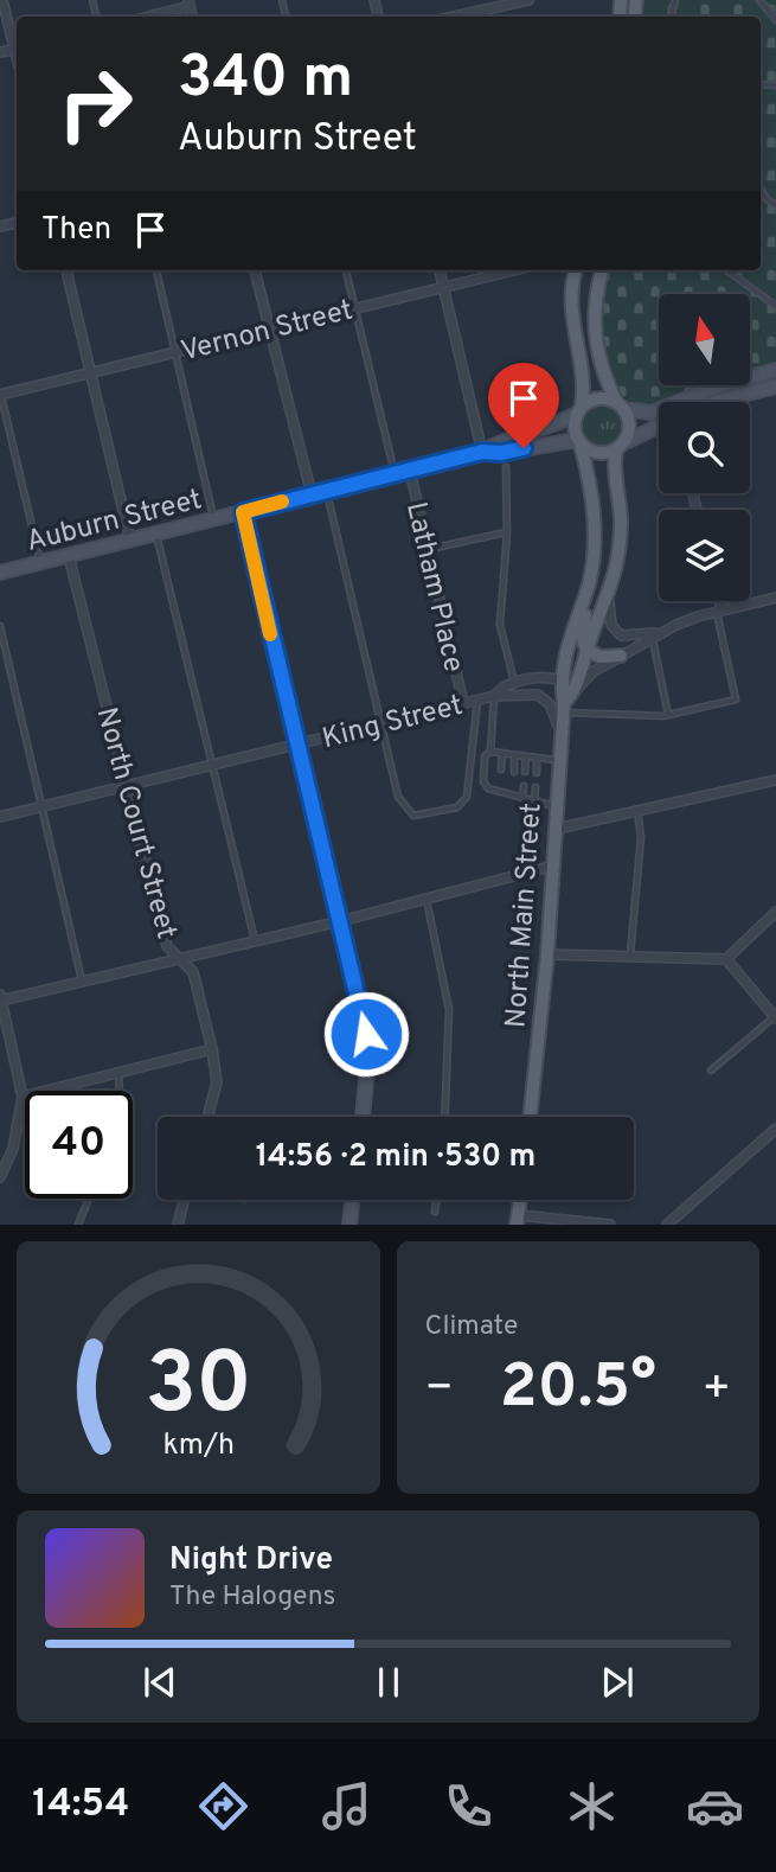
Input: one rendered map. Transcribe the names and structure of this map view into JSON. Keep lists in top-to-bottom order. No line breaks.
{"streets":{"main road":["Auburn Street","North Main Street"],"street":["Vernon Street","Latham Place","King Street","North Court Street"]},"crossings":[["Auburn Street","Latham Place"],["Auburn Street","North Court Street"],["Auburn Street","North Main Street"],["Latham Place","King Street"],["King Street","North Court Street"],["King Street","North Main Street"]],"north":"top","page":{"turn":["340 m","Auburn Street"],"then":"Then","limit":"40","trip":"14:56 · 2 min · 530 m","tile":"Climate","heat":["−","20.5°","+"],"song":["Night Drive","The Halogens"],"tabs":"14:54","gauge":["30","km/h"]}}
